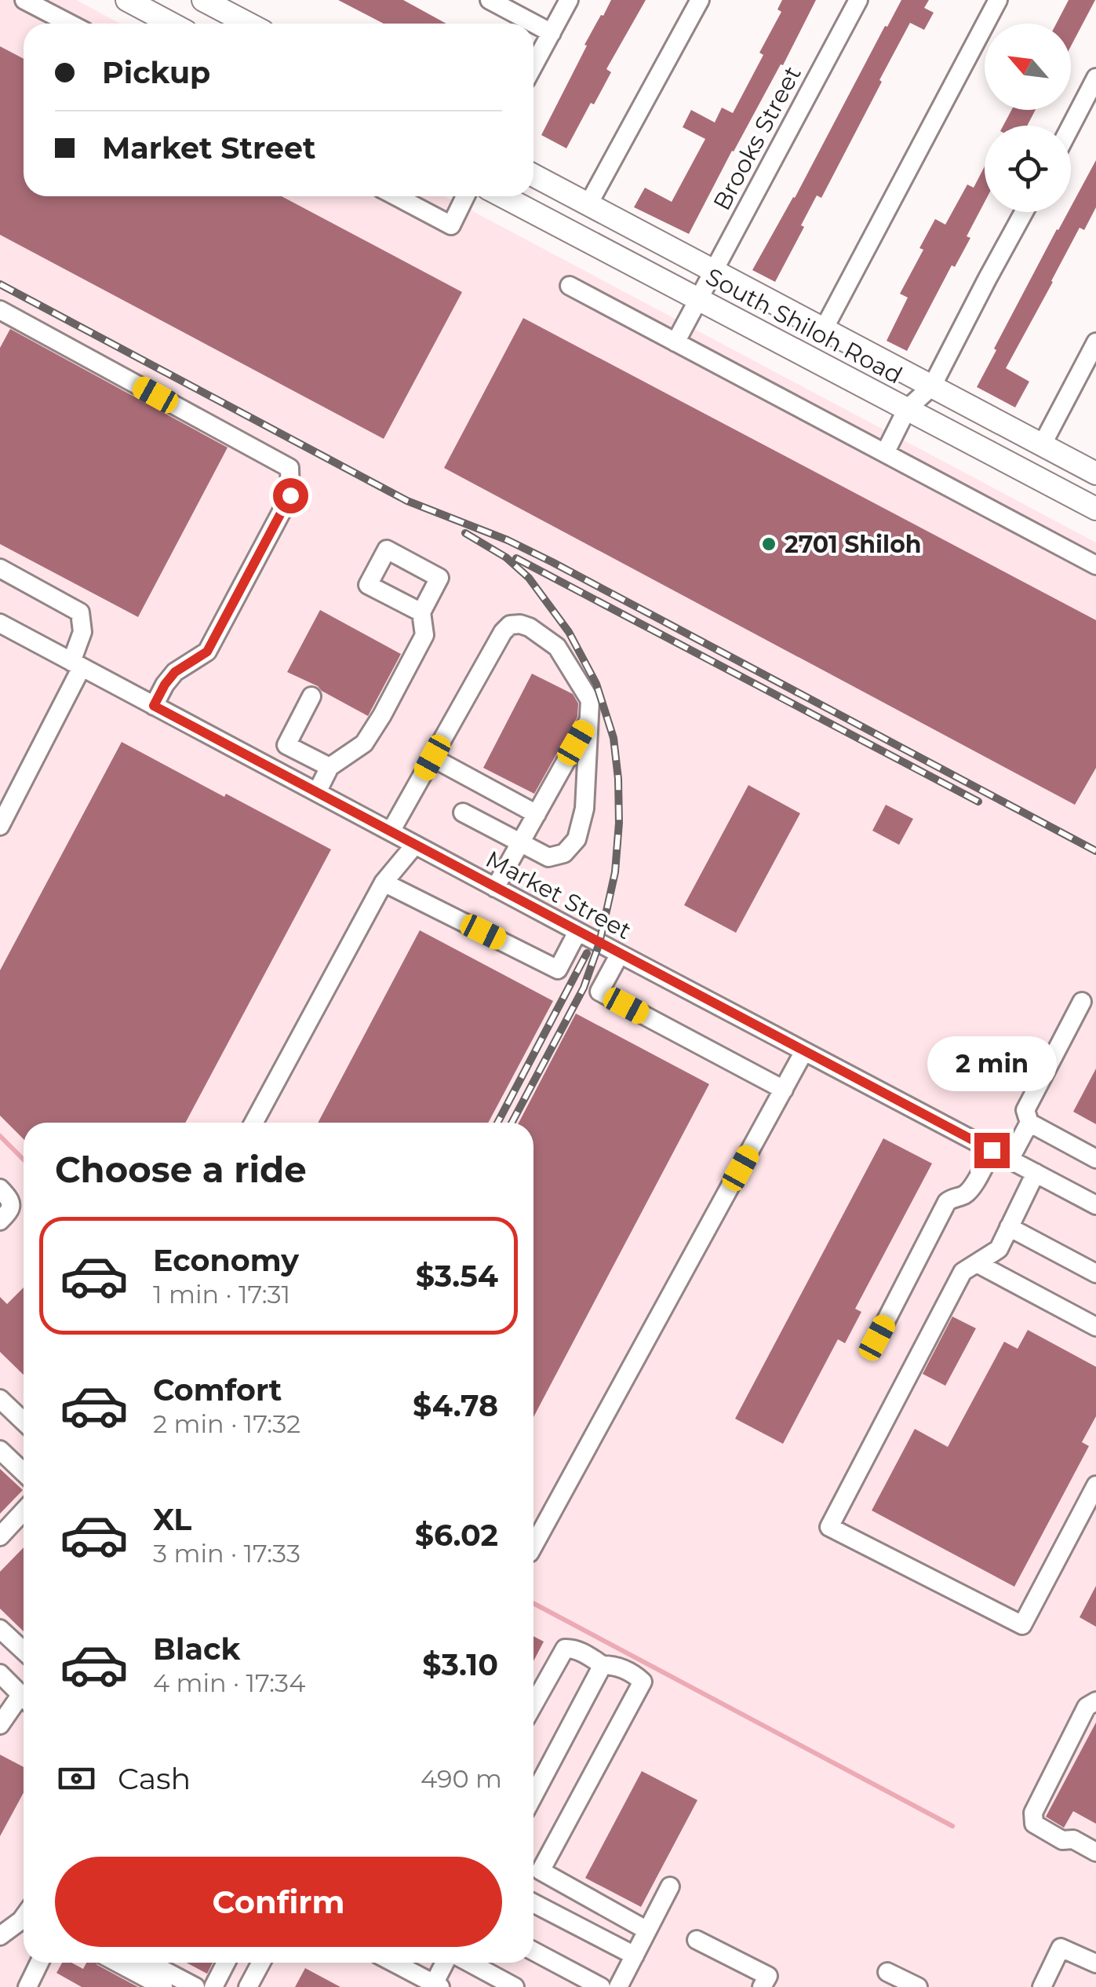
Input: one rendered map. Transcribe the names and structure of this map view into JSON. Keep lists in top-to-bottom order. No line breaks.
{"streets":{"main road":["South Shiloh Road"],"street":["Brooks Street","Market Street"]},"crossings":[["Brooks Street","South Shiloh Road"]],"places":["2701 Shiloh"],"north":"top left","page":{"banner":["Pickup","Market Street"],"bubble":"2 min","heading":"Choose a ride","list":[{"name":"Economy","note":"1 min · 17:31","value":"$3.54"},{"name":"Comfort","note":"2 min · 17:32","value":"$4.78"},{"name":"XL","note":"3 min · 17:33","value":"$6.02"},{"name":"Black","note":"4 min · 17:34","value":"$3.10"}],"pay":["Cash","490 m"],"buttons":"Confirm"}}
